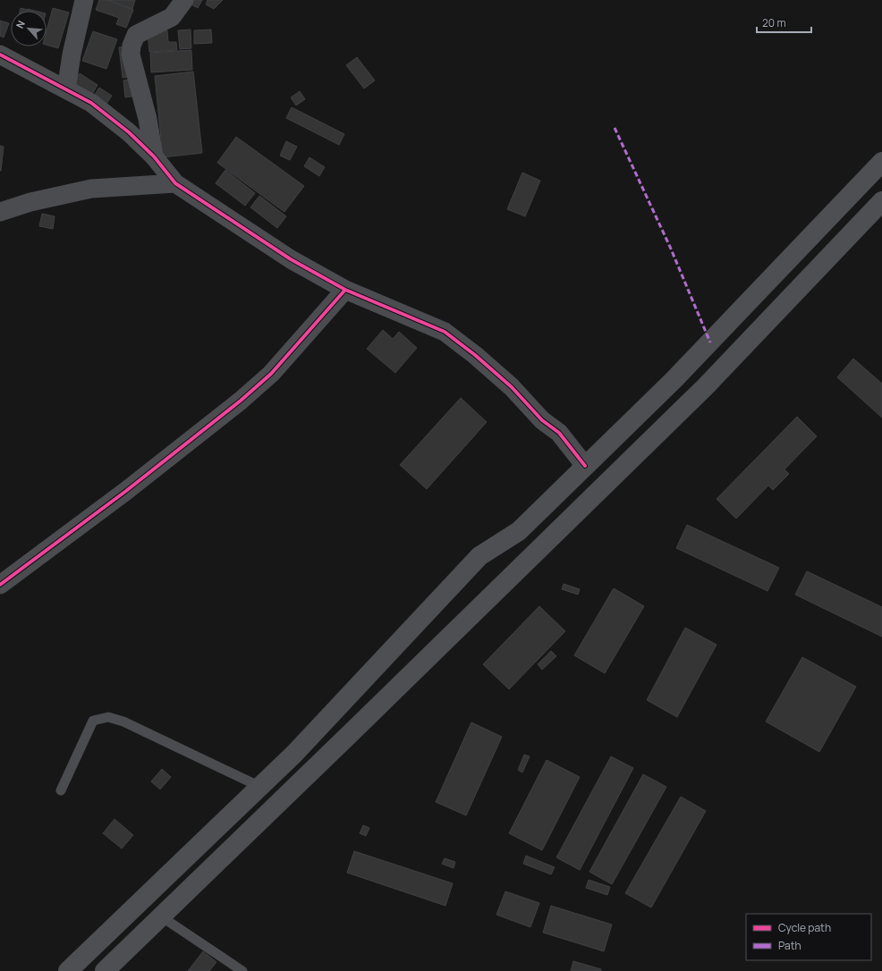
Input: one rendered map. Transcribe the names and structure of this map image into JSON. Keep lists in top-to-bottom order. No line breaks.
{"legend":["Cycle path","Path"],"scale_bar":"20 m","north":"top left"}
